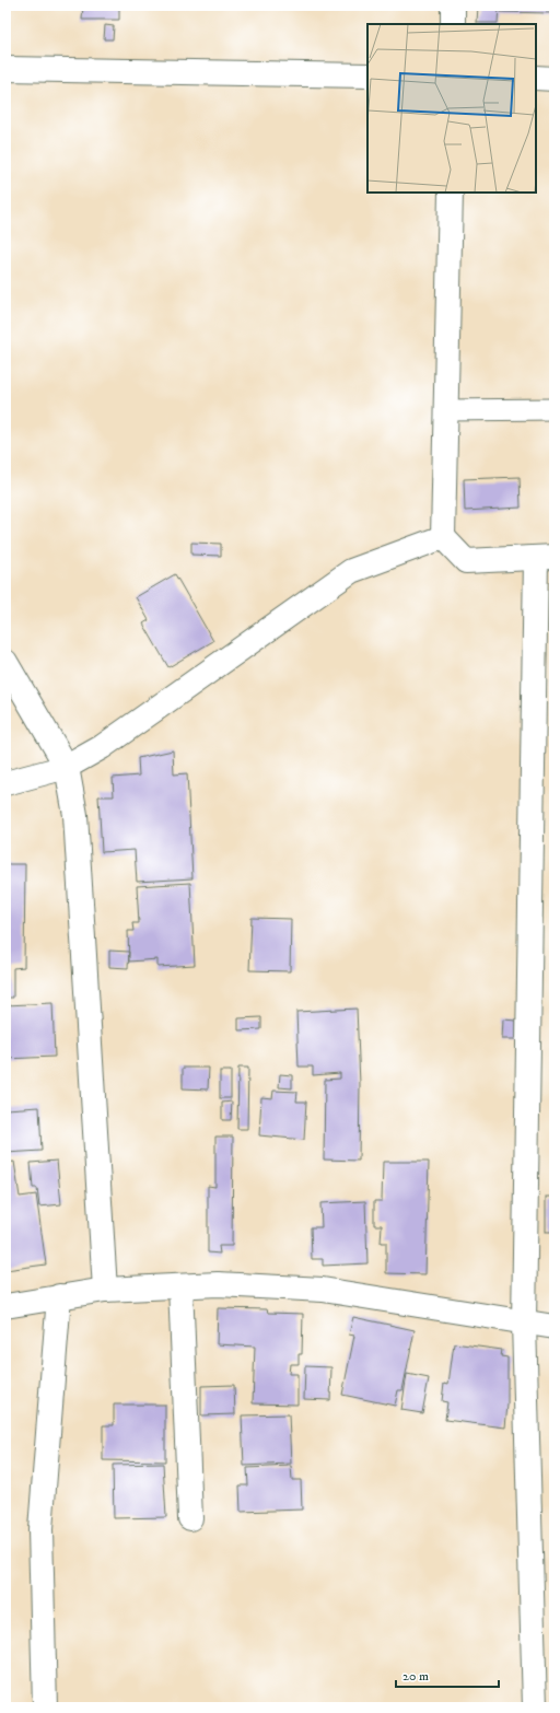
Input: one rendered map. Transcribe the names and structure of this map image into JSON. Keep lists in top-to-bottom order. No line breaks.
{"scale_bar":"20 m"}
